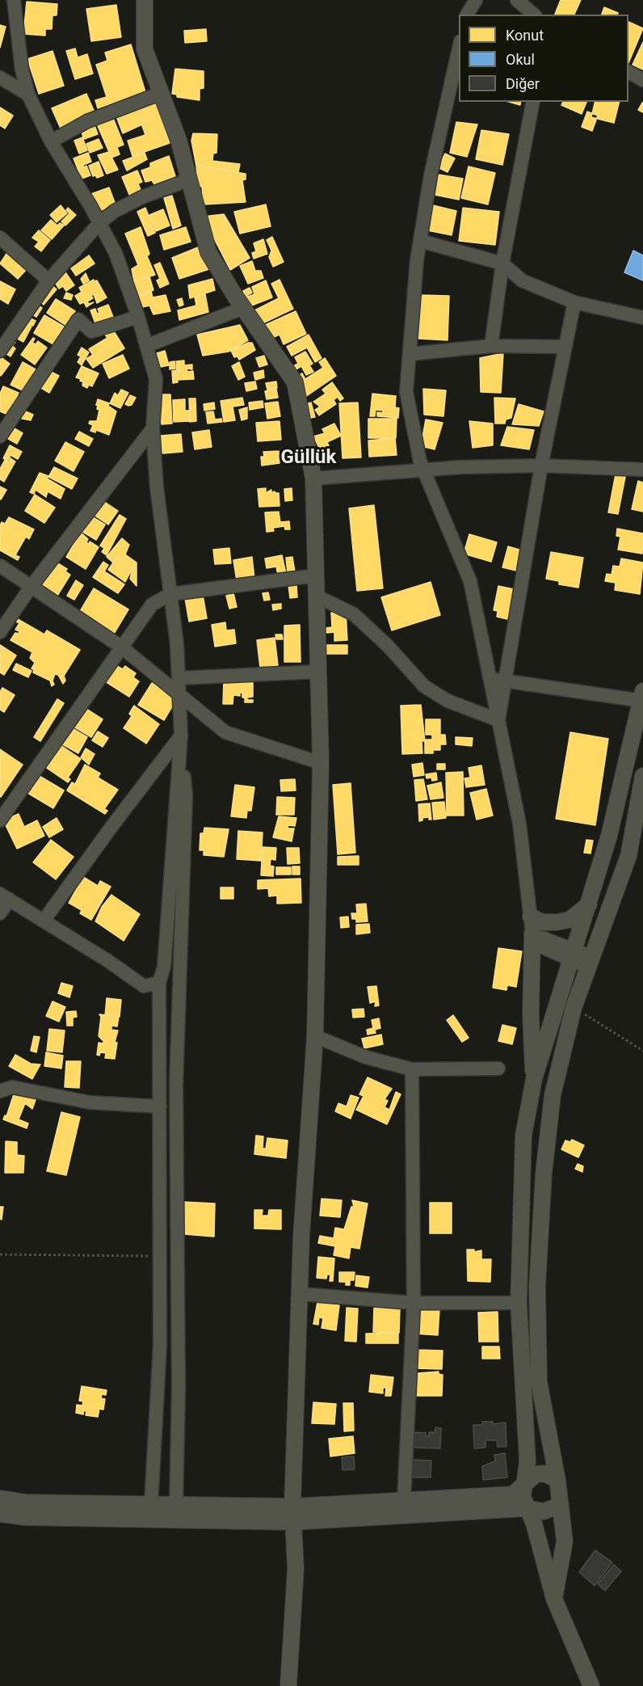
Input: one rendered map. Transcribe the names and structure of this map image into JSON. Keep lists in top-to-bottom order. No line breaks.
{"districts":["Güllük"],"legend":["Konut","Okul","Diğer"]}
